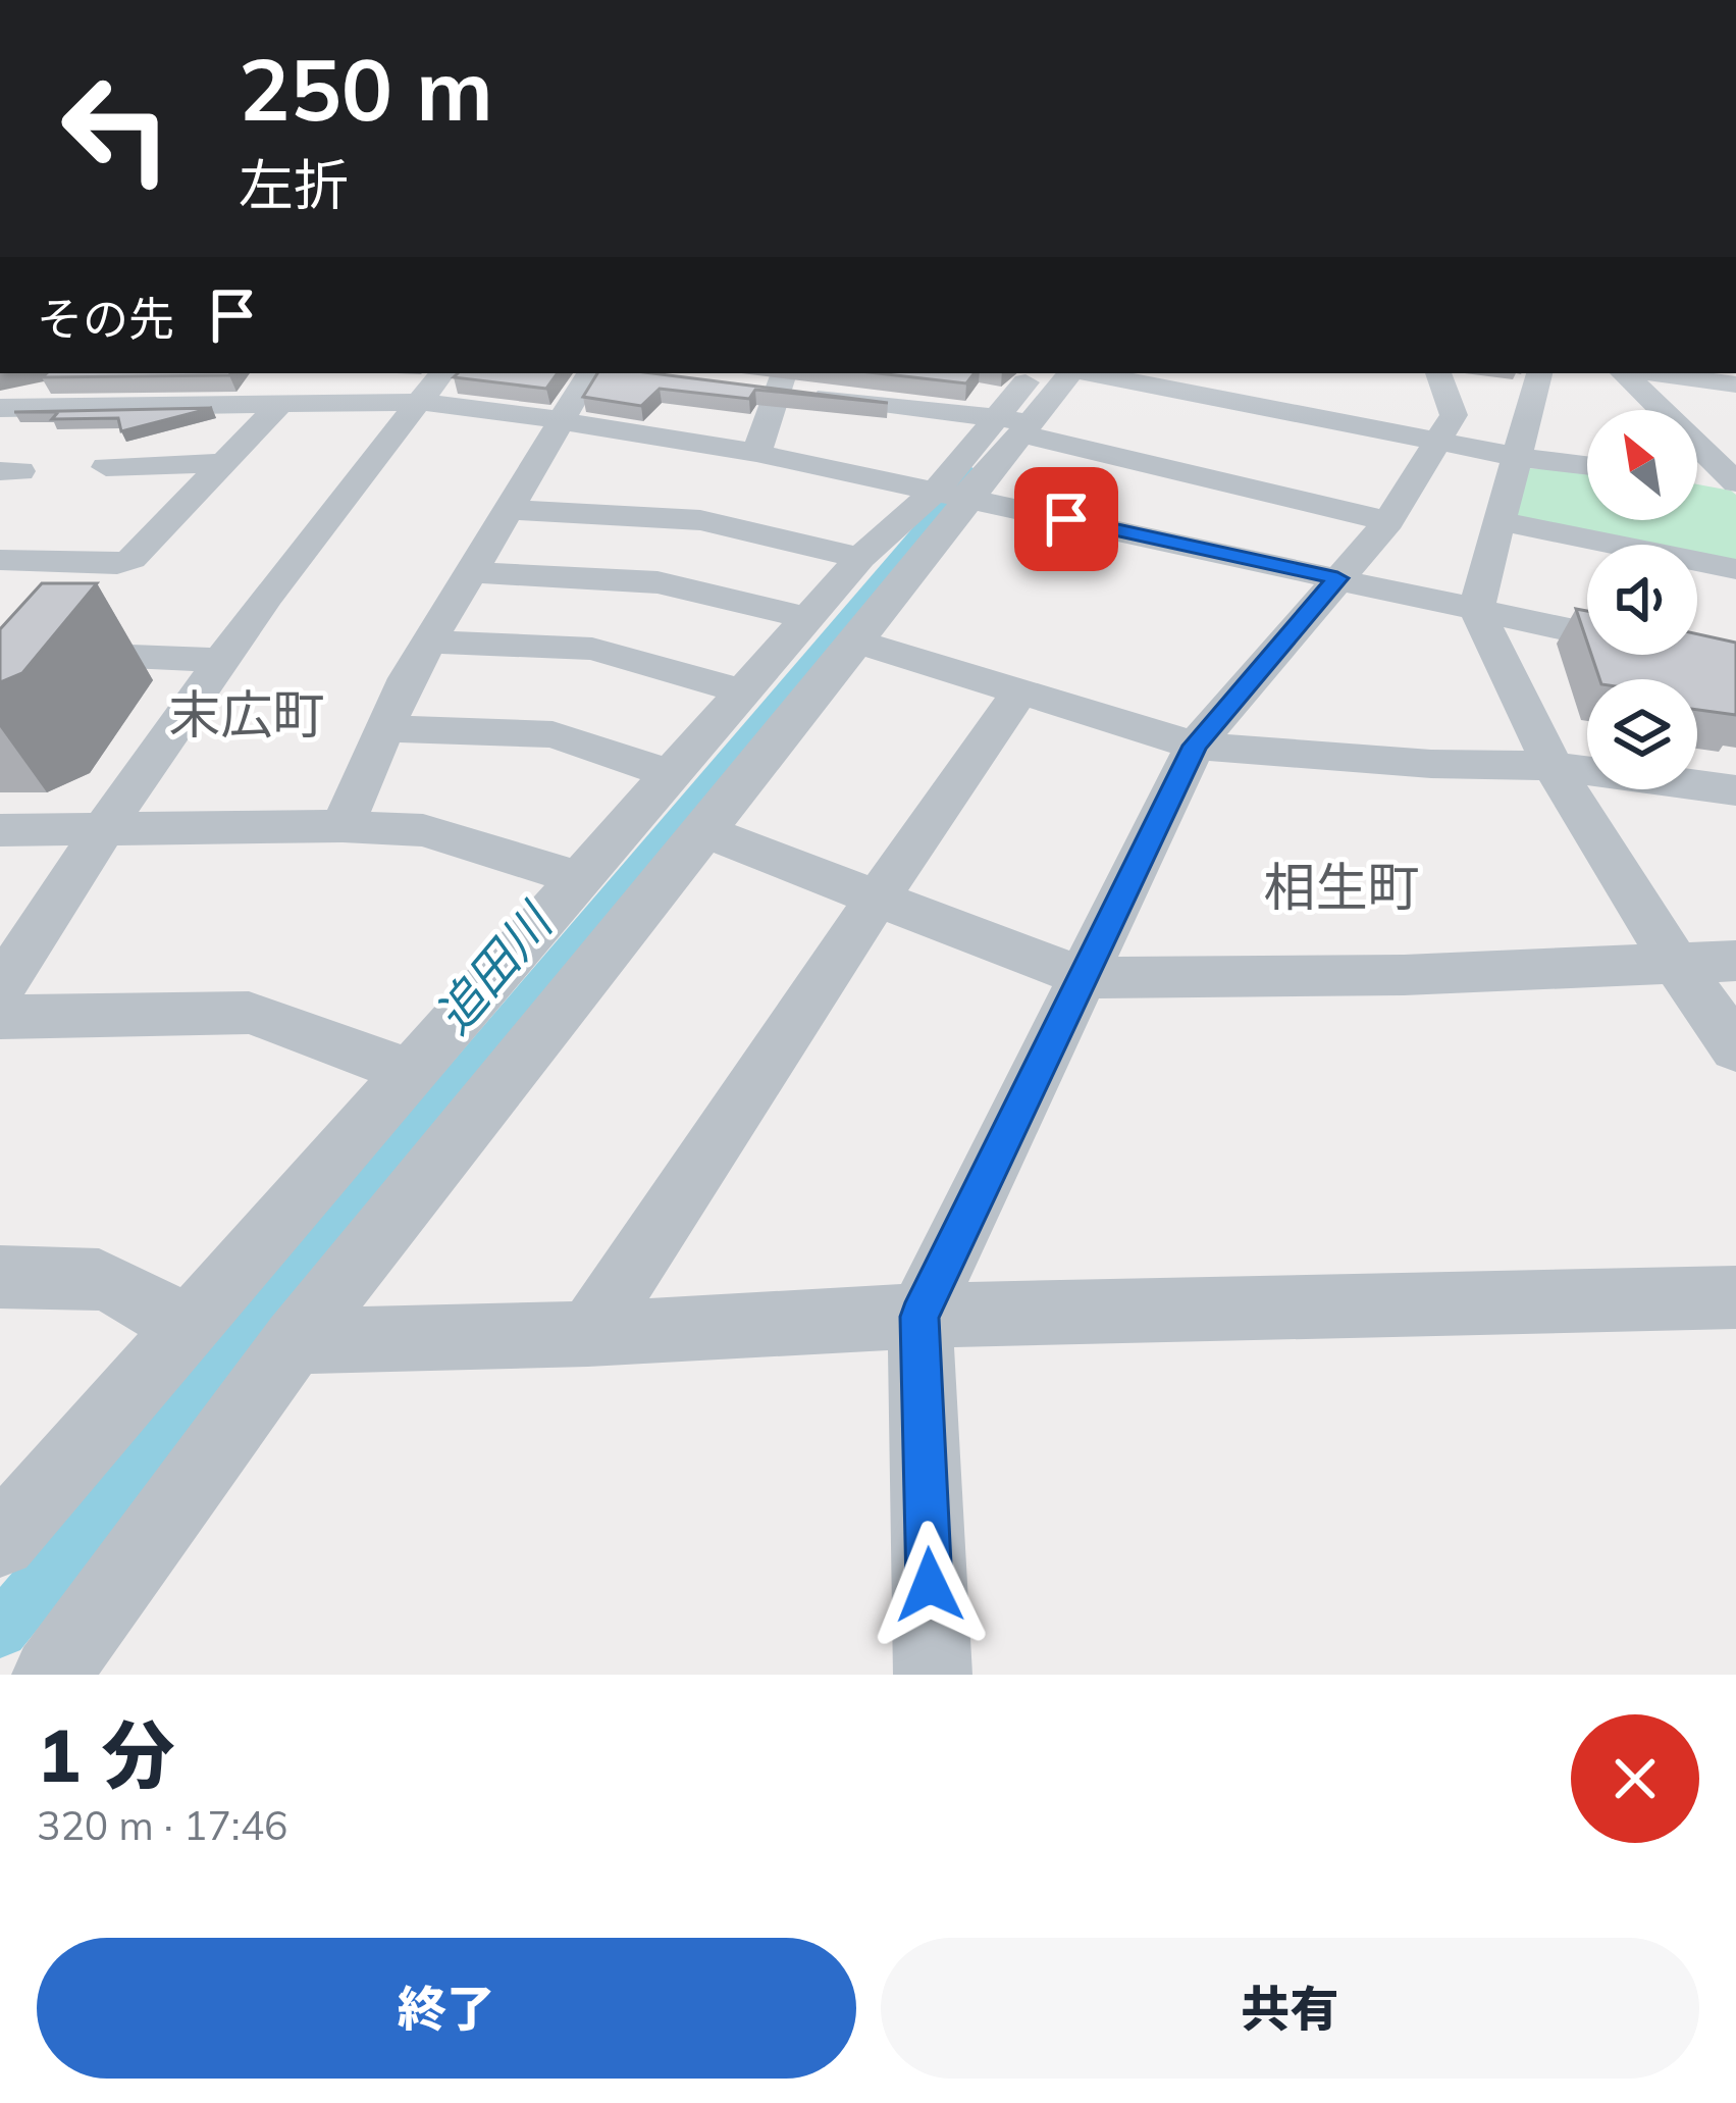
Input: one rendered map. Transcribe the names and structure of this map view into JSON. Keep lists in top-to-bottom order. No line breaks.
{"districts":["末広町","相生町"],"water":["追田川"],"north":"top left","page":{"turn":["250 m","左折"],"then":"その先","heading":["1 分","320 m · 17:46"],"buttons":["終了","共有"]}}
